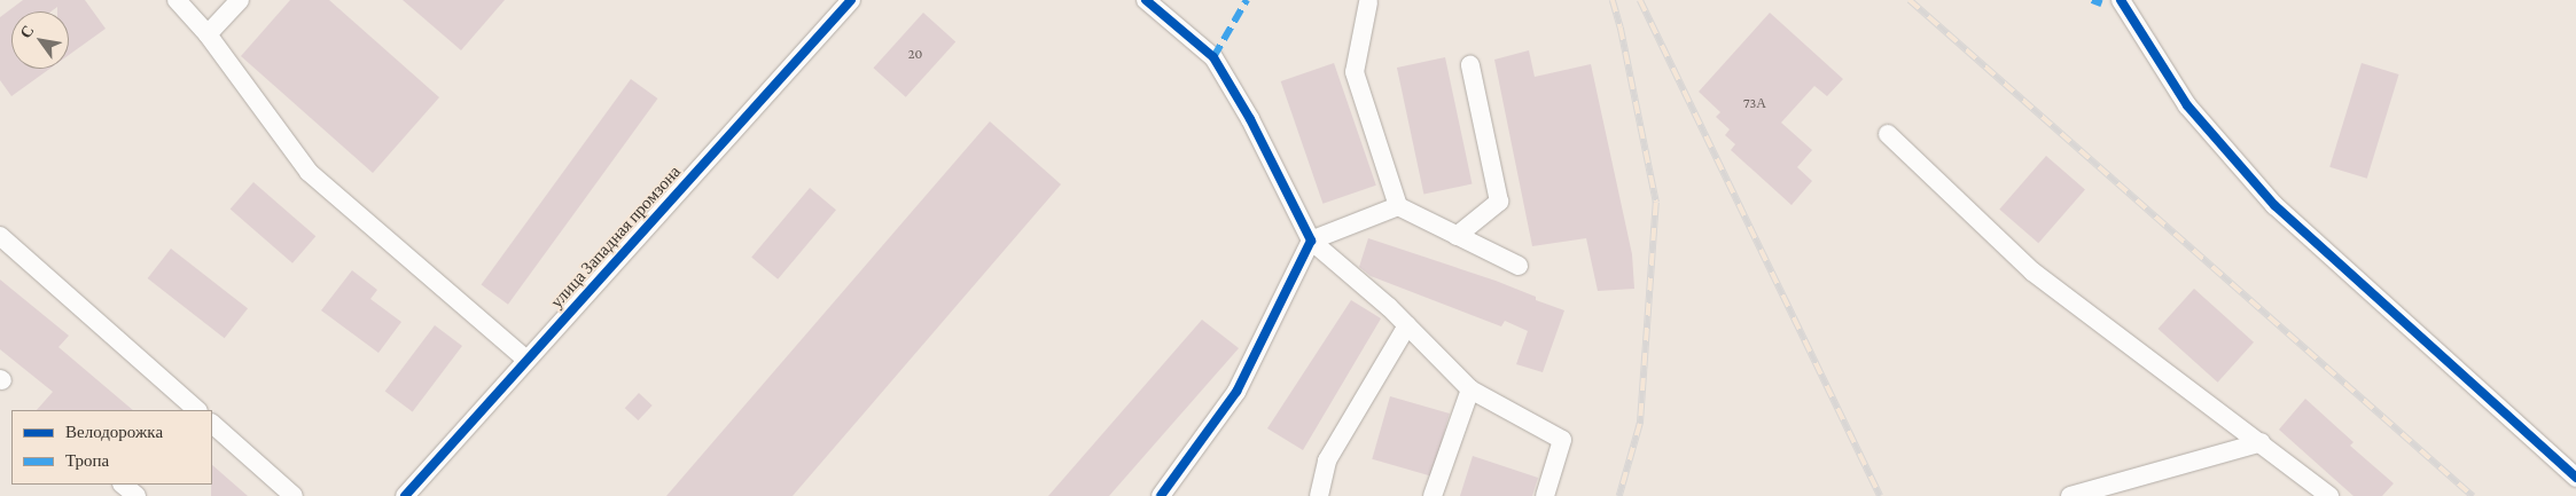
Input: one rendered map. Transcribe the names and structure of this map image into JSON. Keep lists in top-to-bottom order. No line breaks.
{"streets":{"street":["улица Западная промзона"]},"house_numbers":["20","73А"],"legend":["Велодорожка","Тропа"],"north":"top left"}
